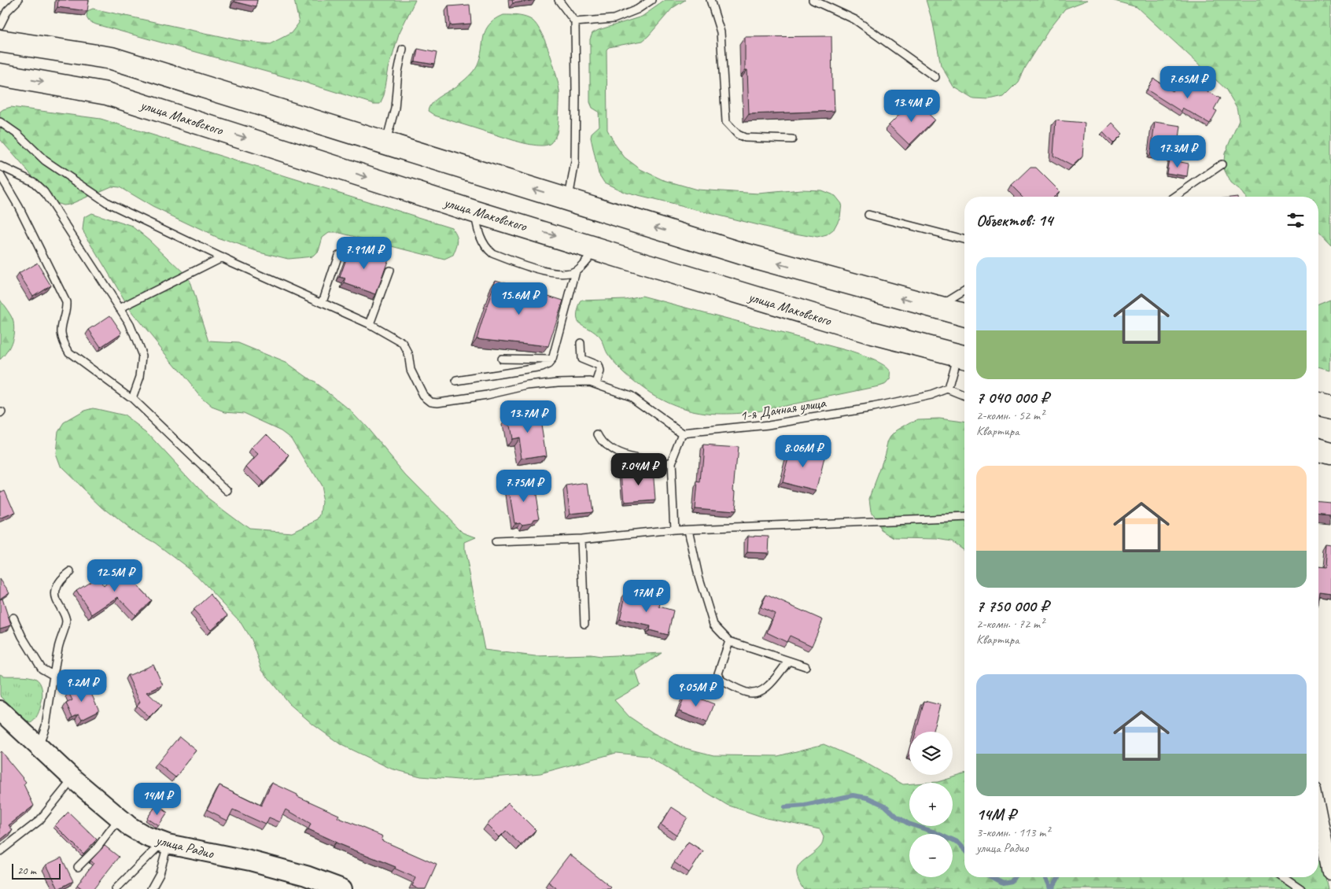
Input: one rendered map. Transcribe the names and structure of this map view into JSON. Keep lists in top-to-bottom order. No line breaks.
{"streets":{"highway":["улица Маковского"],"main road":["улица Радио"],"lane":["1-я Дачная улица"]},"scale_bar":"20 m","page":{"price":["7.65M ₽","13.4M ₽","17.3M ₽","7.91M ₽","15.6M ₽","13.7M ₽","8.06M ₽","7.04M ₽","7.75M ₽","12.5M ₽","17M ₽","9.2M ₽","9.05M ₽","14M ₽"],"heading":"Объектов: 14","list":[{"name":"7 040 000 ₽","note":"2-комн. · 52 m² · Квартира"},{"name":"7 750 000 ₽","note":"2-комн. · 72 m² · Квартира"},{"name":"14M ₽","note":"3-комн. · 113 m² · улица Радио"}],"map_buttons":["+","−"],"scale":"20 m"}}
